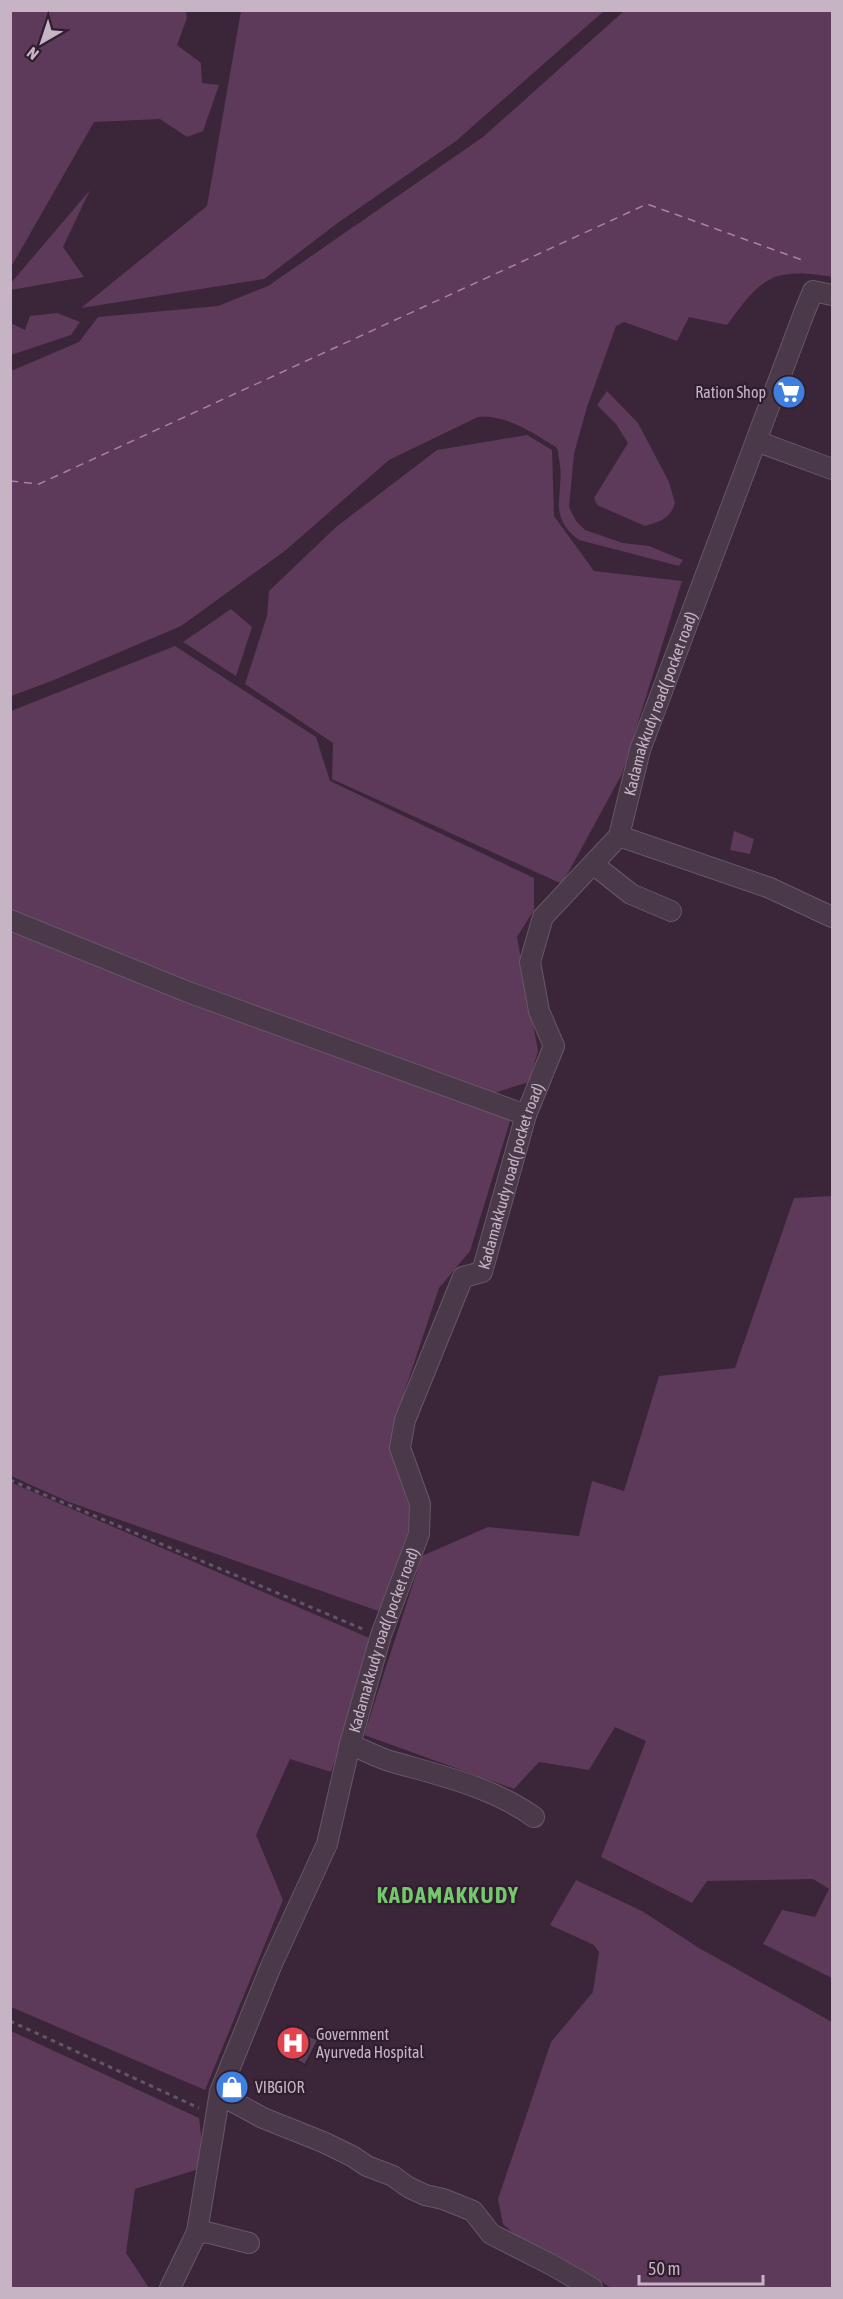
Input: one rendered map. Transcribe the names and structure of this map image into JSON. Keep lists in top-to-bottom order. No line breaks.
{"streets":{"street":["Kadamakkudy road( pocket road)"]},"districts":["KADAMAKKUDY"],"places":{"supermarket":["Ration Shop"],"hospital":["Government Ayurveda Hospital"],"shop":["VIBGIOR"]},"scale_bar":"50 m","north":"bottom left"}
